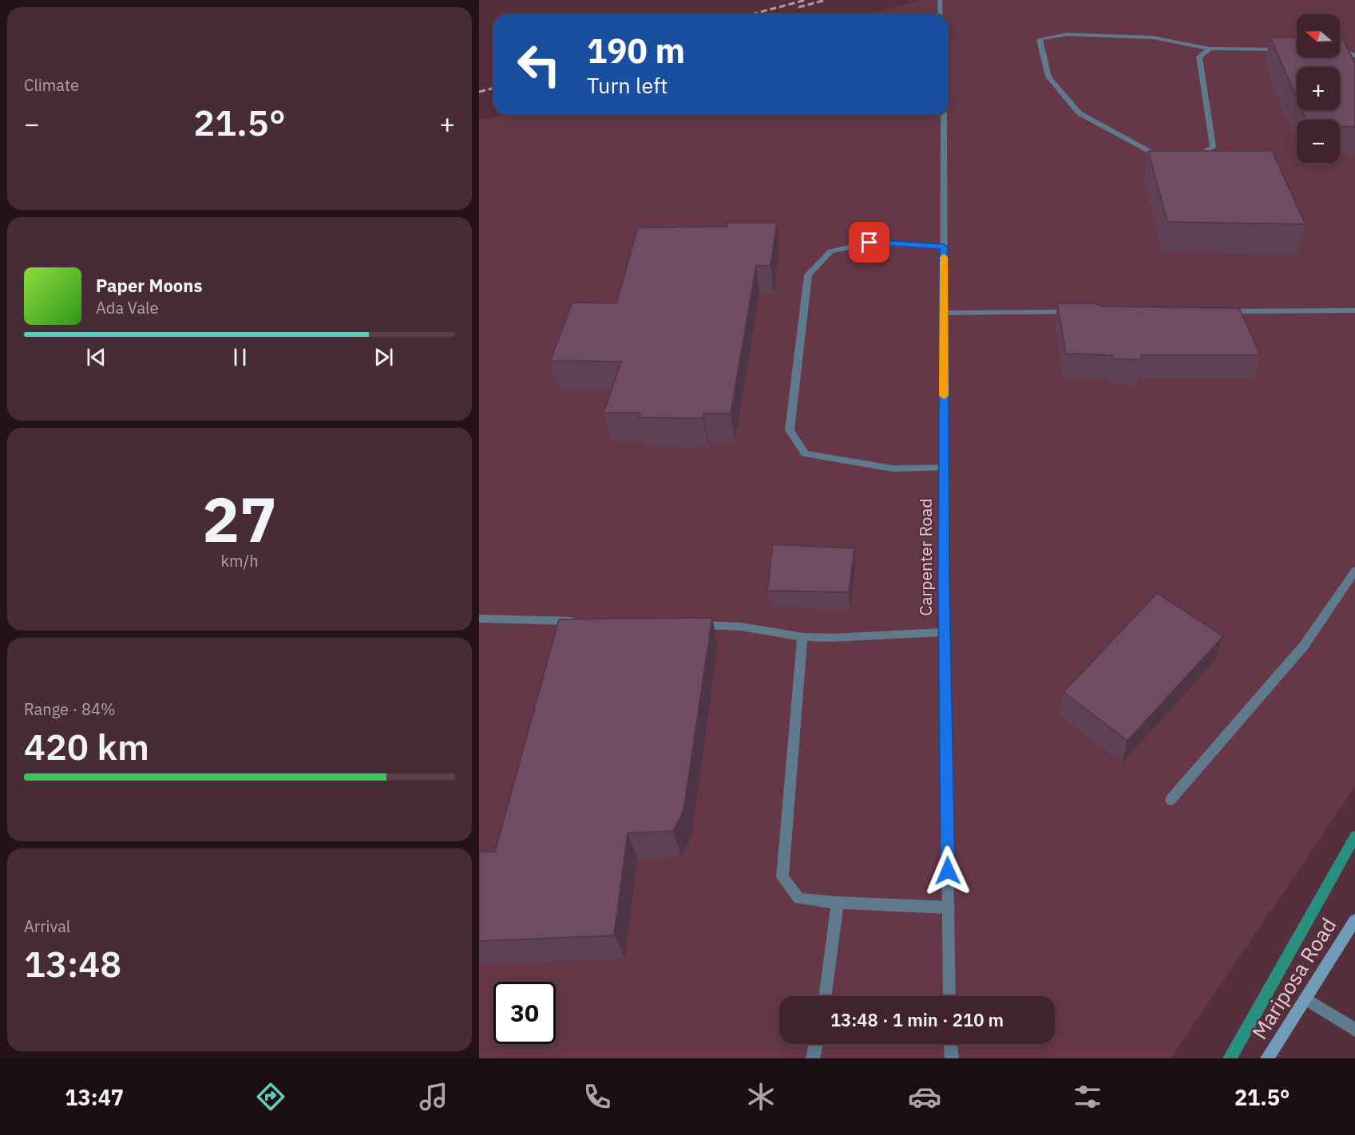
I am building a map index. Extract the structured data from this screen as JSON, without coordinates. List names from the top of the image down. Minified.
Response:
{"streets":{"main road":["Mariposa Road"],"street":["Carpenter Road"]},"north":"left","page":{"tile":["Climate",["27","km/h"],["Range · 84%","420 km"],["Arrival","13:48"]],"map_buttons":["+","−"],"turn":["190 m","Turn left"],"heat":["−","21.5°","+"],"song":["Paper Moons","Ada Vale"],"limit":"30","trip":"13:48 · 1 min · 210 m","tabs":["13:47","21.5°"]}}
